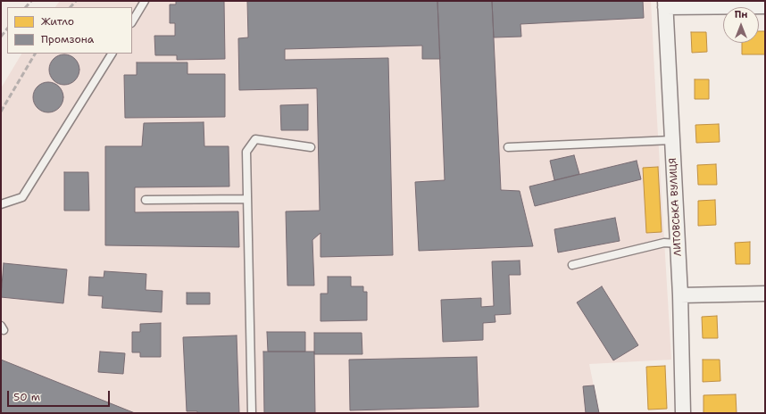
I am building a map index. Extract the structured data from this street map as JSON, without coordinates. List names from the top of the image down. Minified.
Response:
{"streets":{"street":["ЛИТОВСЬКА ВУЛИЦЯ"]},"legend":["Житло","Промзона"],"scale_bar":"50 m","north":"top"}
